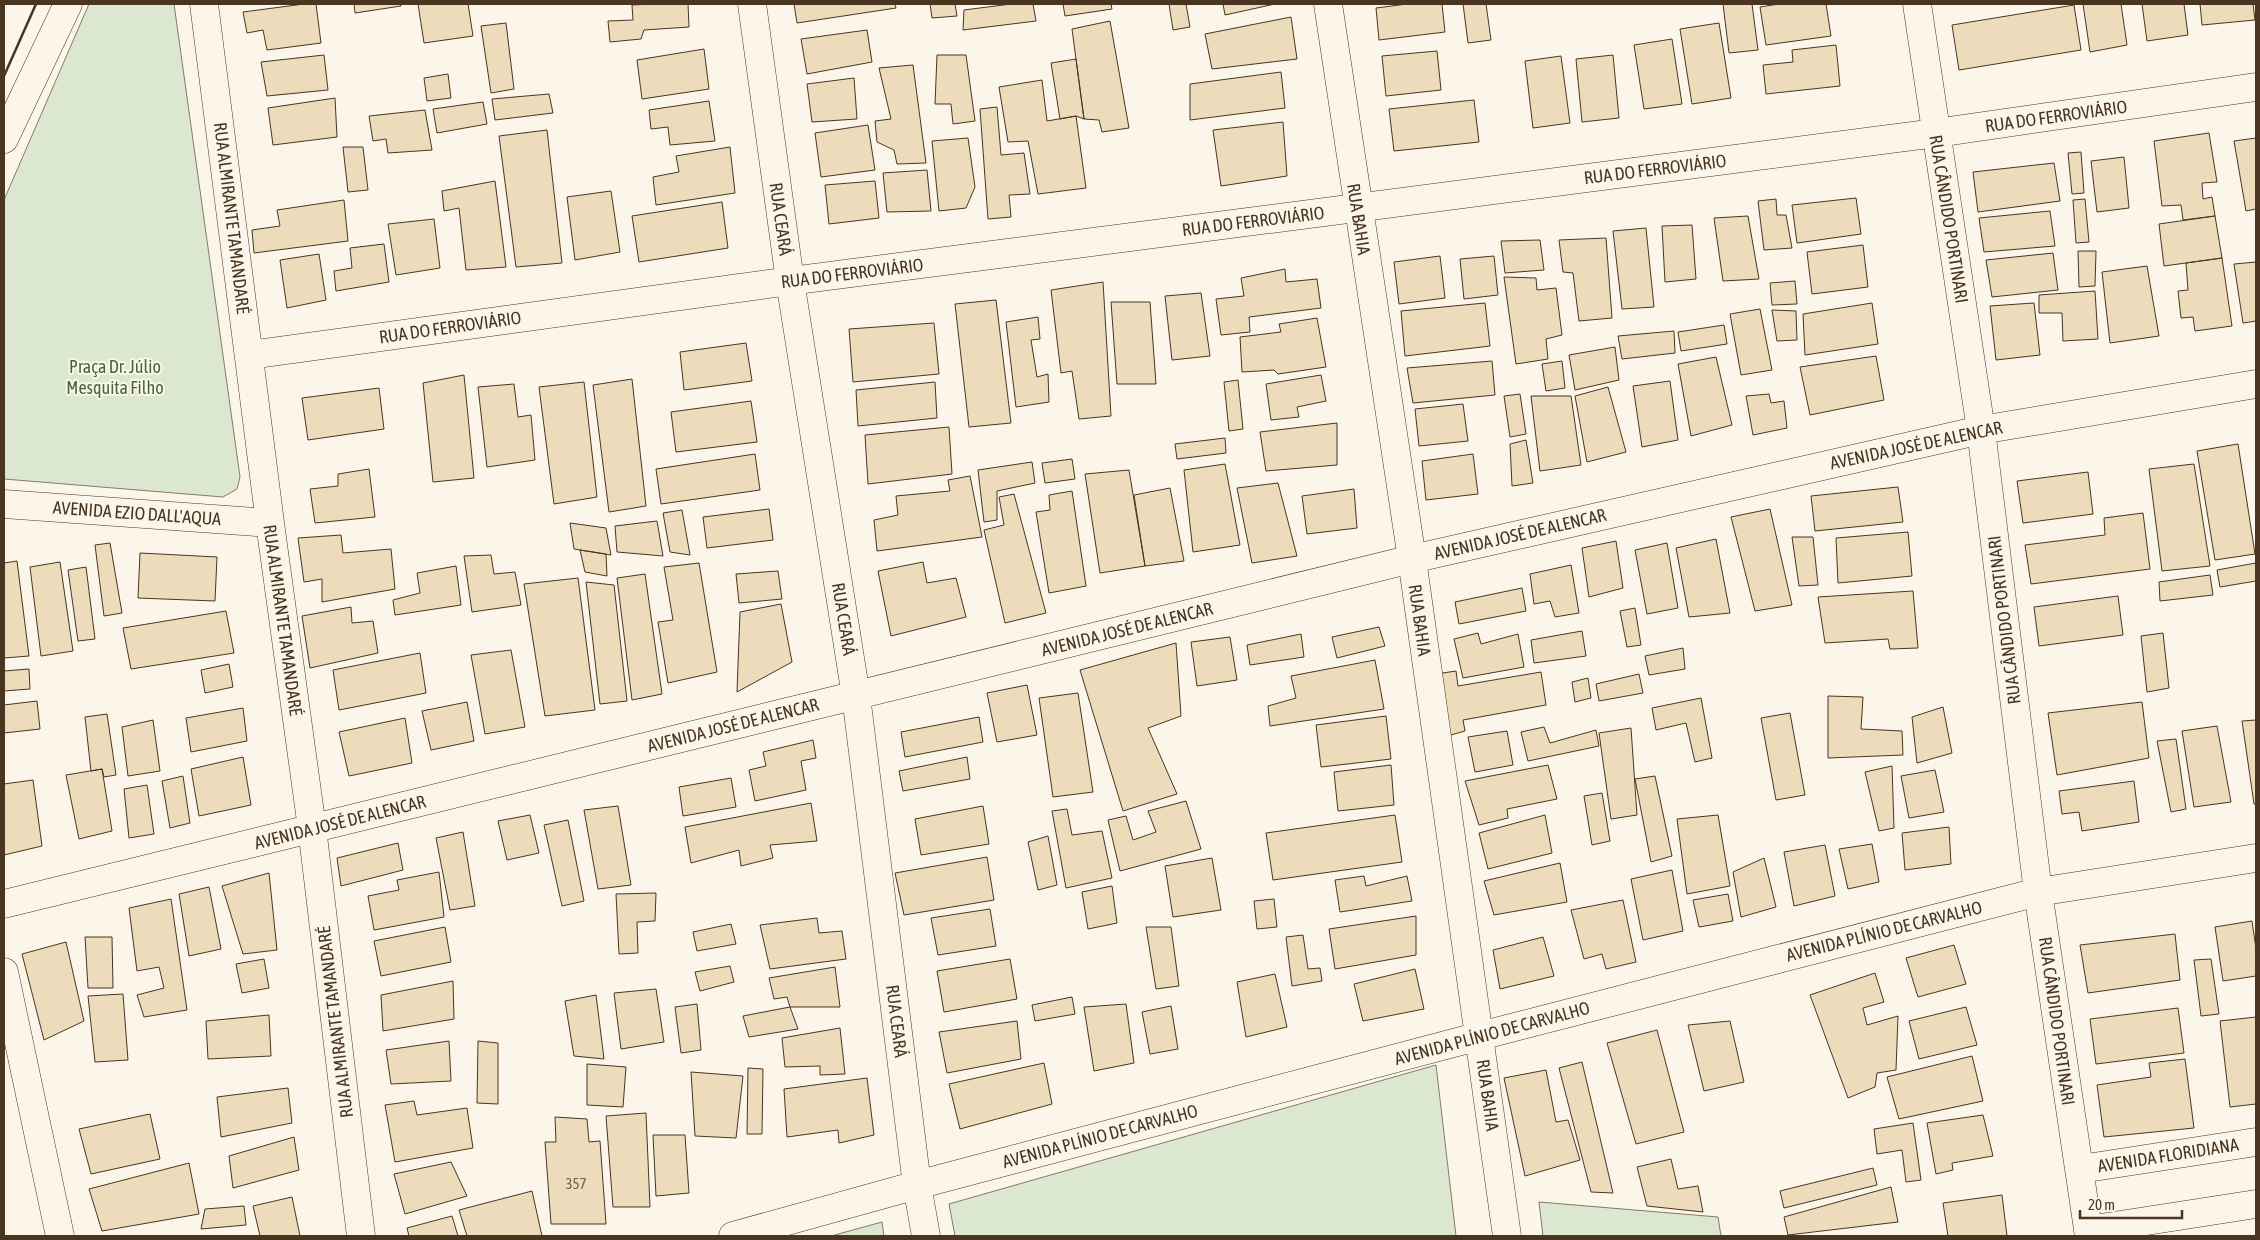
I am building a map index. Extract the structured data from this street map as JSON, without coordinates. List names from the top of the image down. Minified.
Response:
{"streets":{"street":["RUA DO FERROVIÁRIO","RUA ALMIRANTE TAMANDARÉ","RUA CEARÁ","RUA BAHIA","RUA CÂNDIDO PORTINARI","AVENIDA JOSÉ DE ALENCAR","AVENIDA EZIO DALL'AQUA","AVENIDA PLÍNIO DE CARVALHO","AVENIDA FLORIDIANA"]},"crossings":[["RUA DO FERROVIÁRIO","RUA ALMIRANTE TAMANDARÉ"],["RUA DO FERROVIÁRIO","RUA CEARÁ"],["RUA DO FERROVIÁRIO","RUA BAHIA"],["RUA DO FERROVIÁRIO","RUA CÂNDIDO PORTINARI"],["RUA ALMIRANTE TAMANDARÉ","AVENIDA JOSÉ DE ALENCAR"],["RUA ALMIRANTE TAMANDARÉ","AVENIDA EZIO DALL'AQUA"],["RUA CEARÁ","AVENIDA JOSÉ DE ALENCAR"],["RUA CEARÁ","AVENIDA PLÍNIO DE CARVALHO"],["RUA BAHIA","AVENIDA JOSÉ DE ALENCAR"],["RUA BAHIA","AVENIDA PLÍNIO DE CARVALHO"],["RUA CÂNDIDO PORTINARI","AVENIDA JOSÉ DE ALENCAR"],["RUA CÂNDIDO PORTINARI","AVENIDA PLÍNIO DE CARVALHO"],["RUA CÂNDIDO PORTINARI","AVENIDA FLORIDIANA"]],"parks":["Praça Dr. Júlio Mesquita Filho"],"house_numbers":["357"],"scale_bar":"20 m"}
